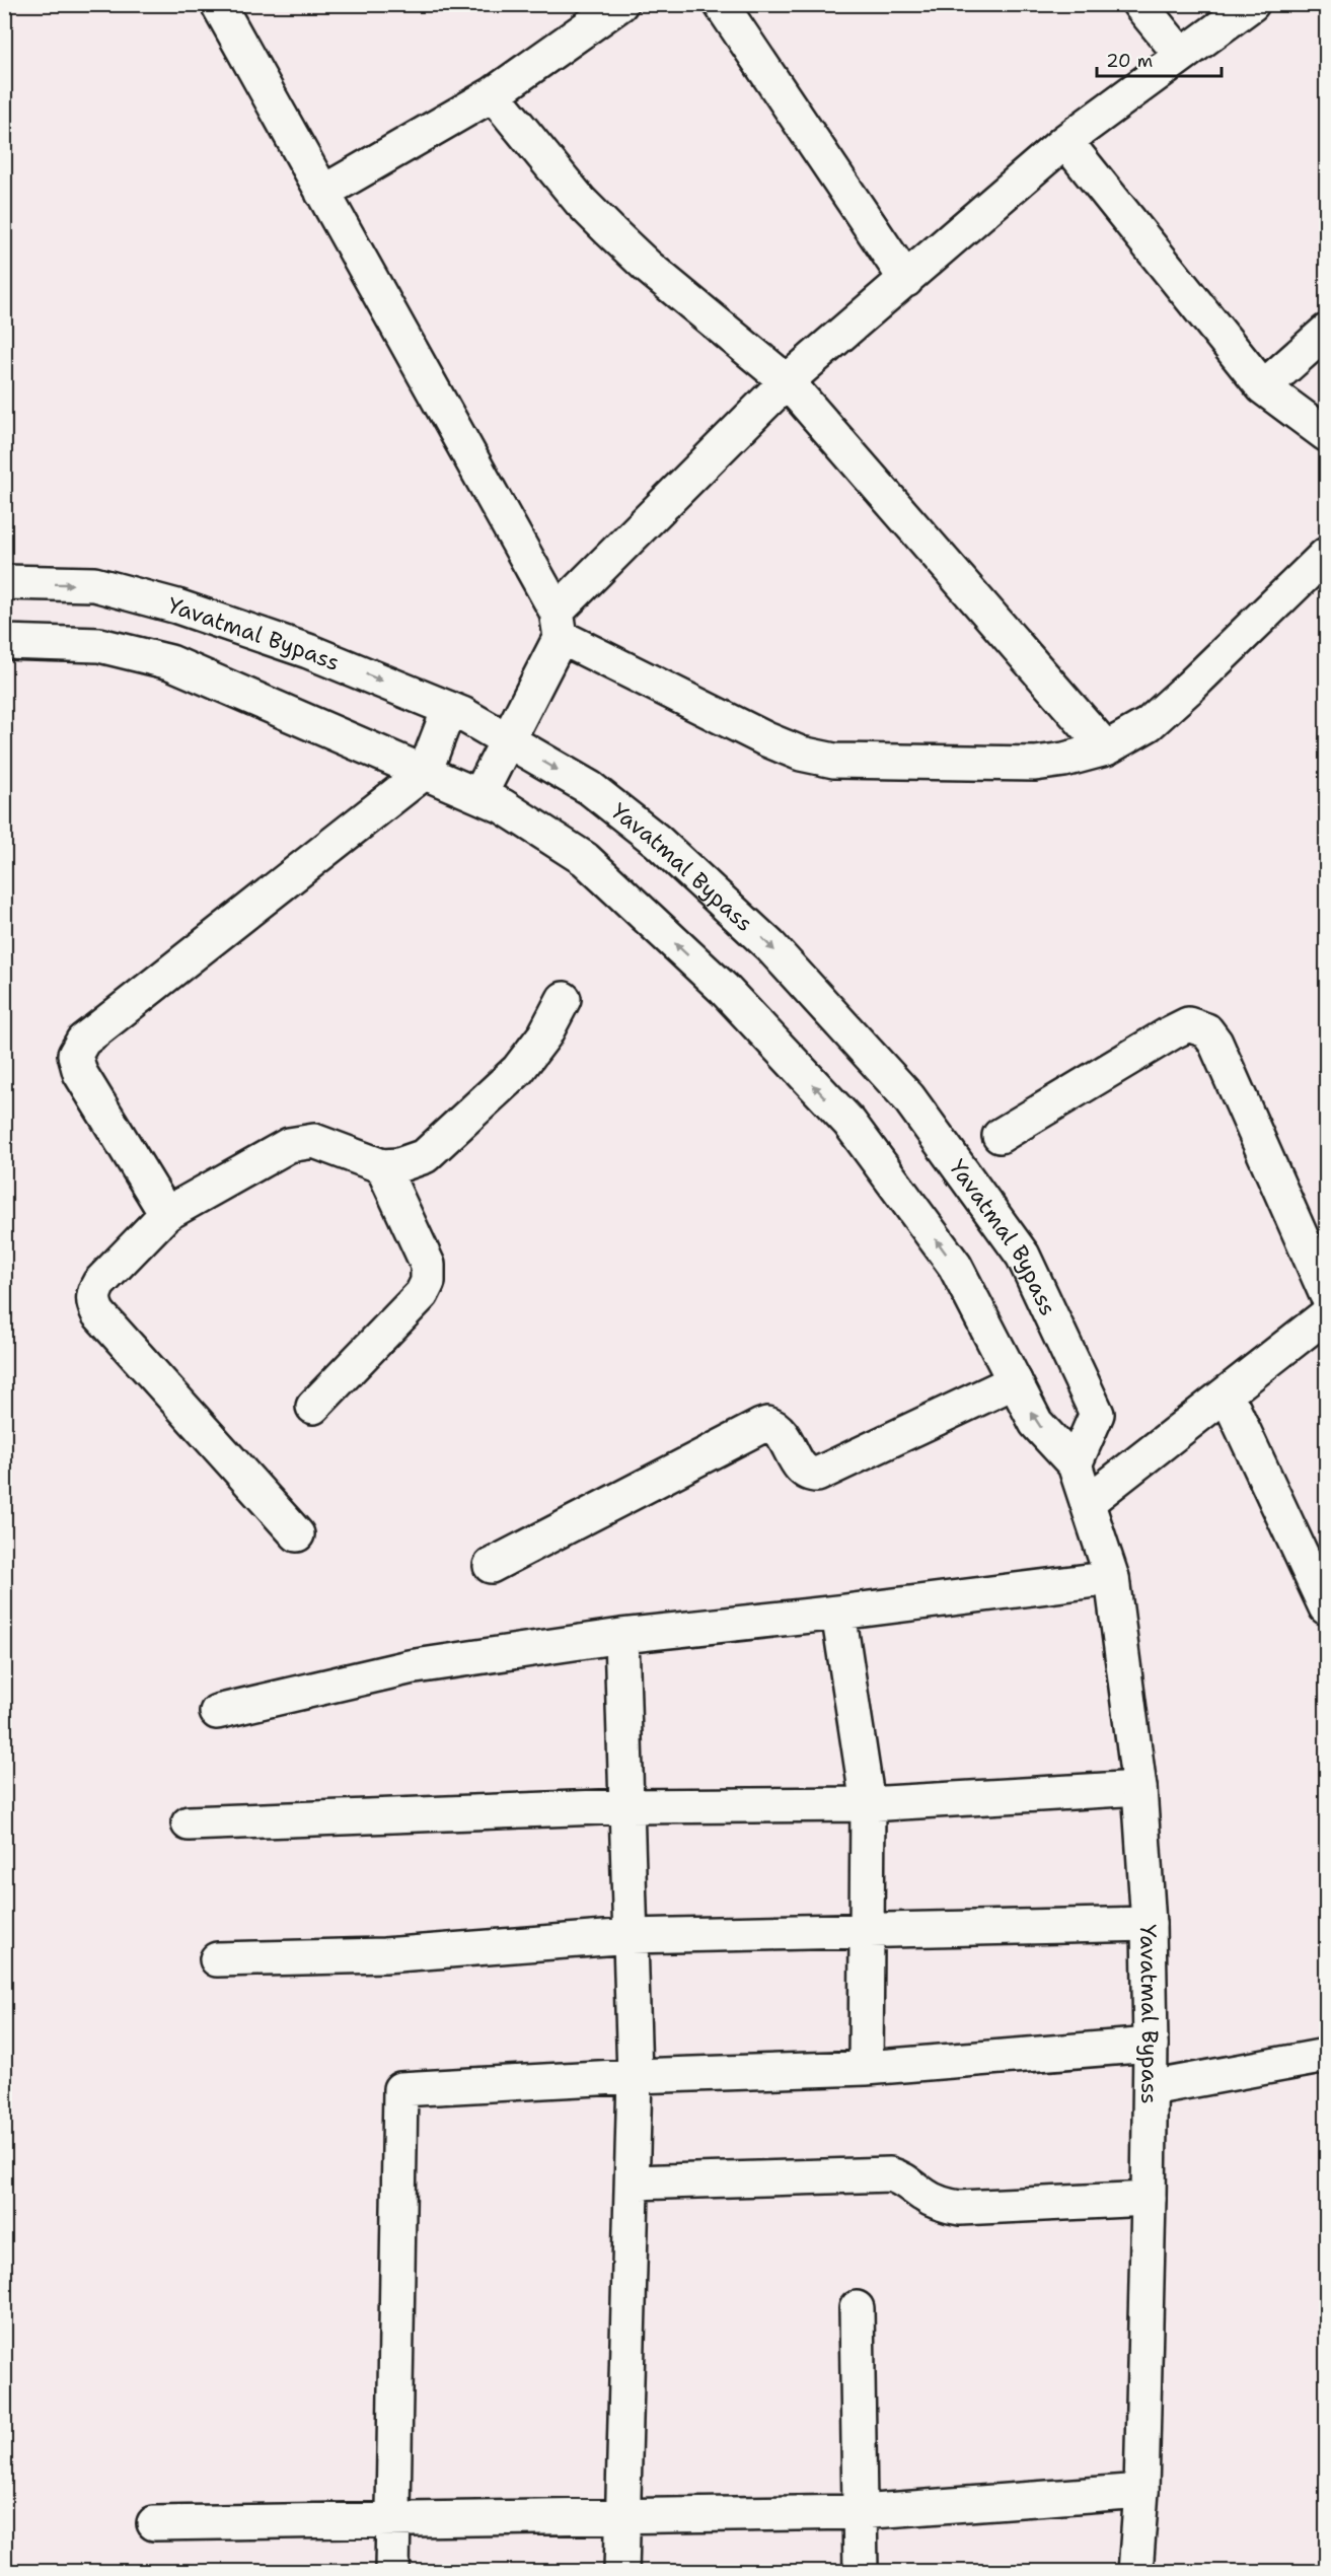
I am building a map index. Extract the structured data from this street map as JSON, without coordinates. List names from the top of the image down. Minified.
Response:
{"streets":{"street":["Yavatmal Bypass"]},"scale_bar":"20 m"}
